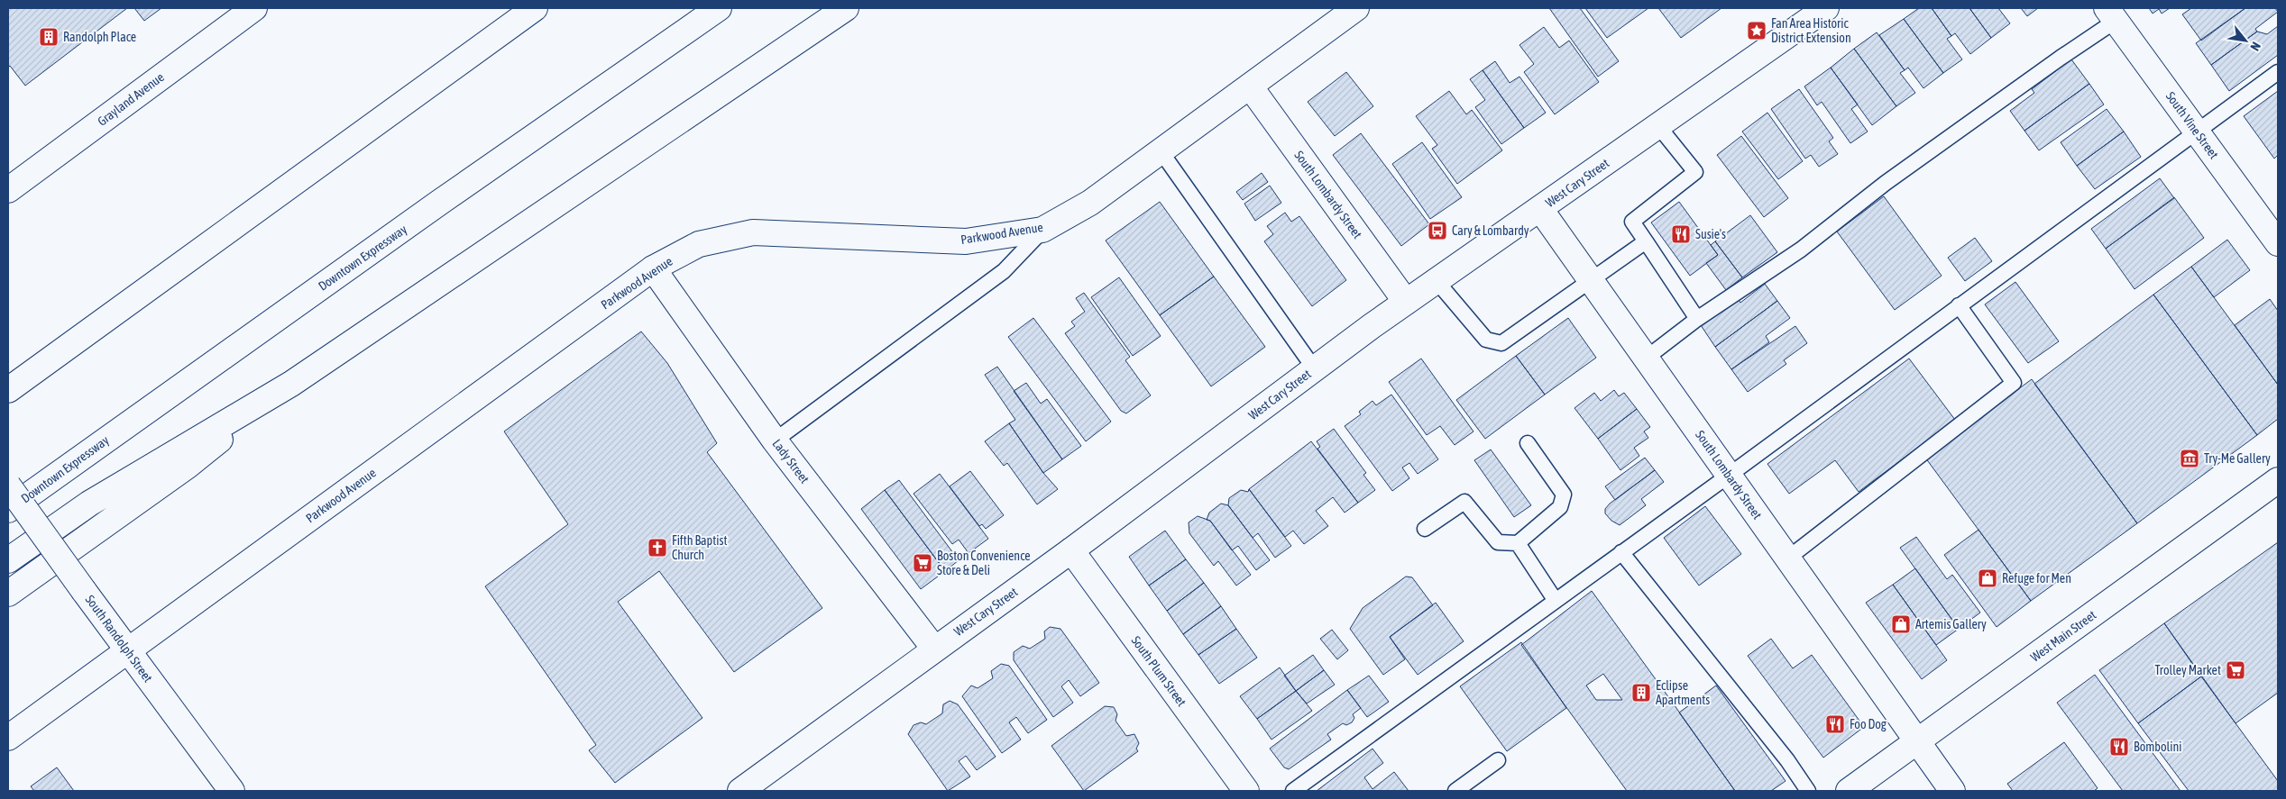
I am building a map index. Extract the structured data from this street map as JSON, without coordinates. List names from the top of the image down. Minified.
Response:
{"streets":{"main road":["Grayland Avenue","South Vine Street","West Cary Street","South Lombardy Street","Parkwood Avenue","Downtown Expressway","Lady Street","West Main Street","South Randolph Street","South Plum Street"]},"crossings":[["West Cary Street","South Lombardy Street"],["West Cary Street","Lady Street"],["West Cary Street","South Plum Street"],["South Lombardy Street","Parkwood Avenue"],["South Lombardy Street","West Main Street"],["Parkwood Avenue","Lady Street"],["Parkwood Avenue","South Randolph Street"]],"places":{"place":["Fan Area Historic District Extension"],"building":["Randolph Place","Eclipse Apartments"],"bus stop":["Cary & Lombardy"],"restaurant":["Susie's","Foo Dog","Bombolini"],"museum":["Try-Me Gallery"],"church":["Fifth Baptist Church"],"supermarket":["Boston Convenience Store & Deli","Trolley Market"],"shop":["Refuge for Men","Artemis Gallery"]},"north":"bottom right"}
